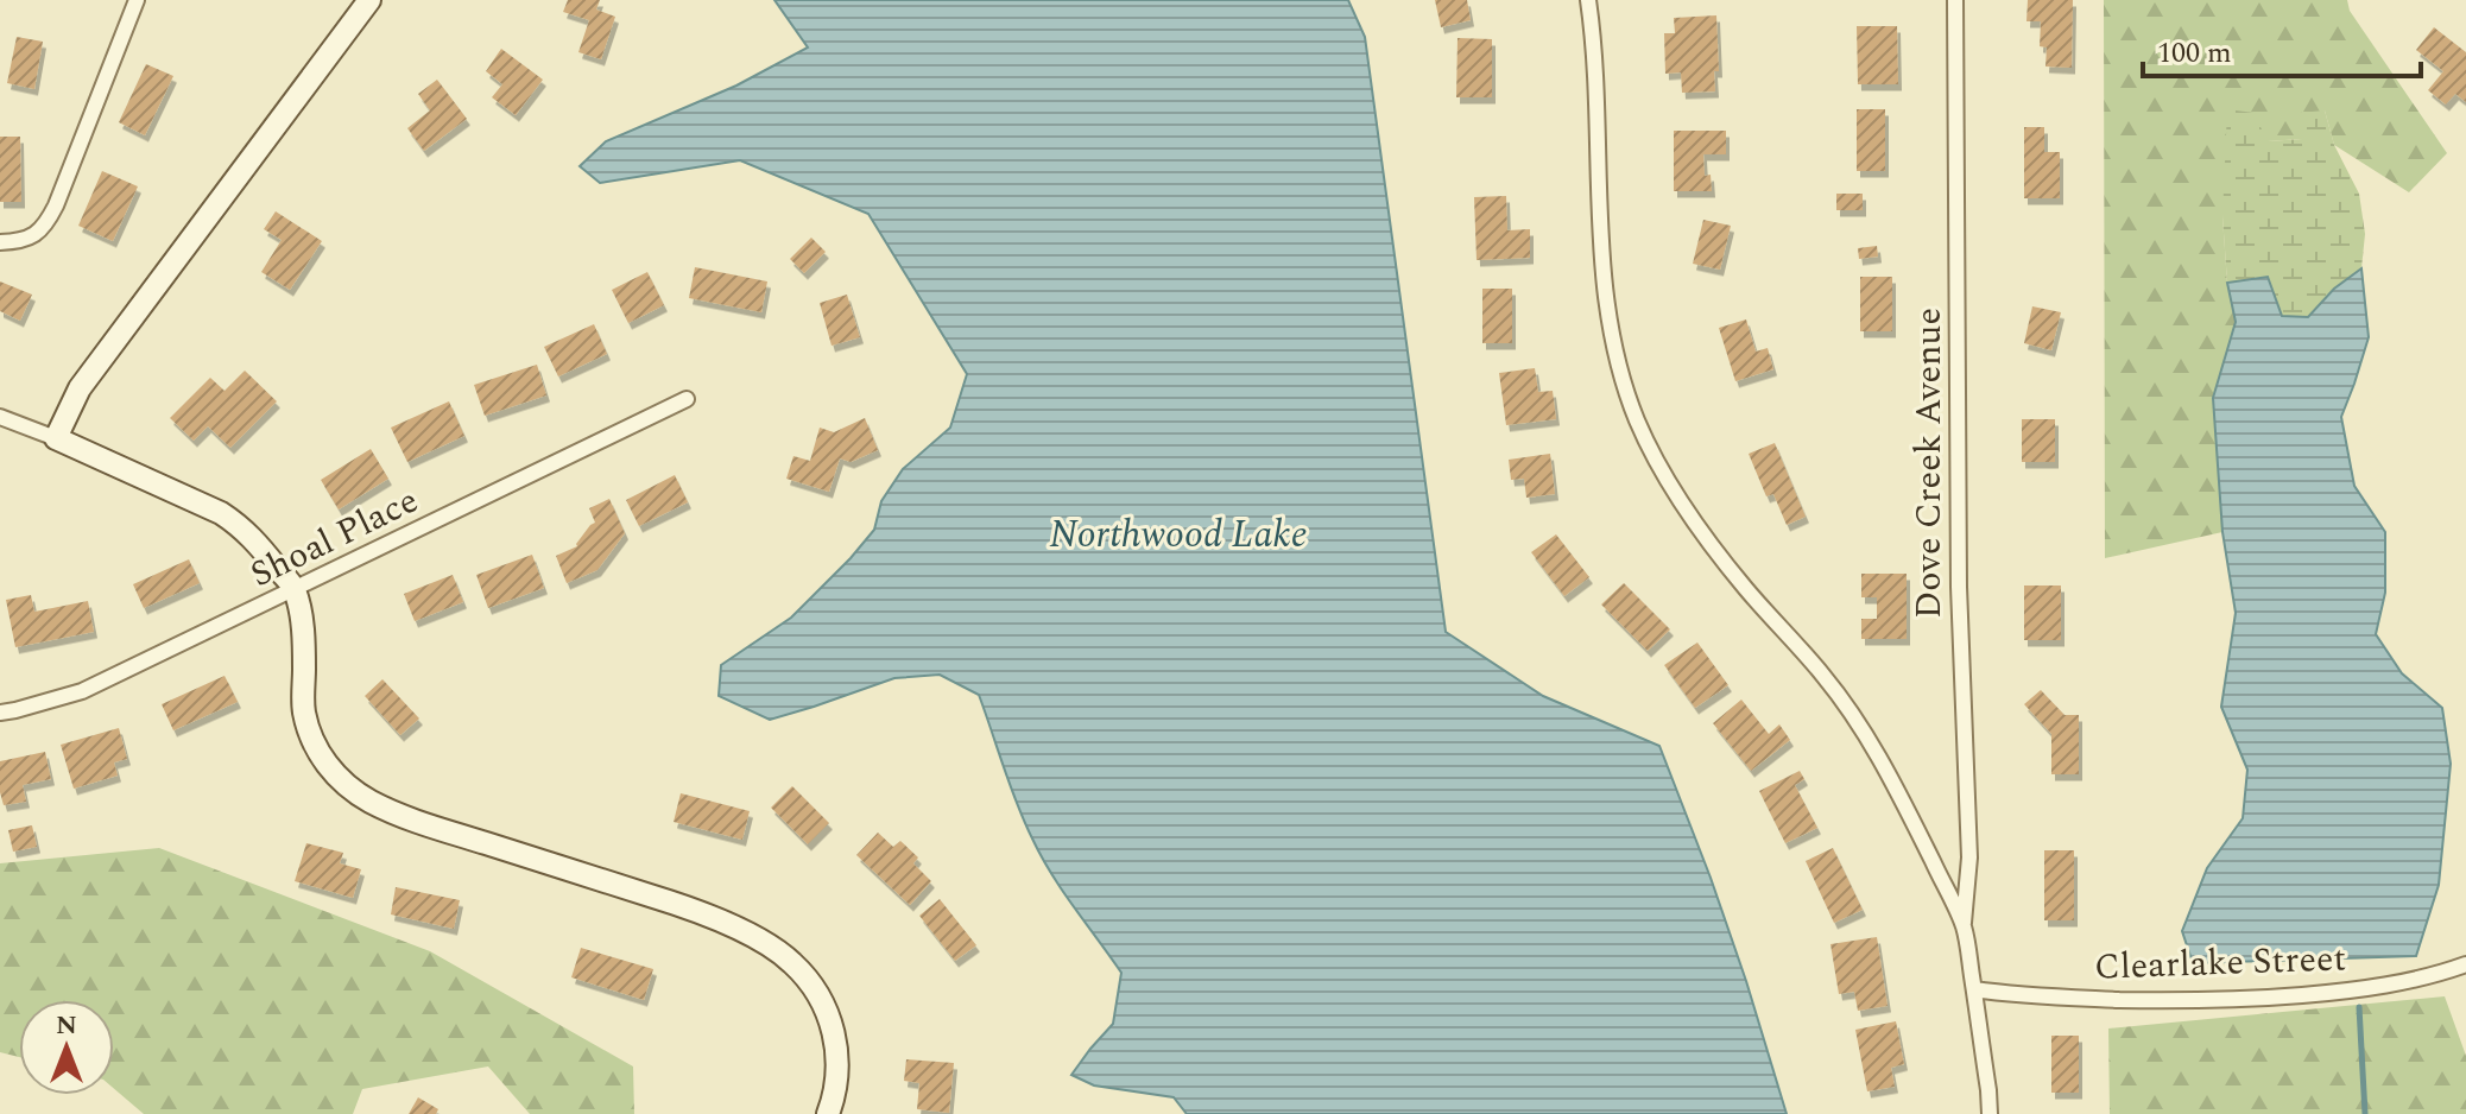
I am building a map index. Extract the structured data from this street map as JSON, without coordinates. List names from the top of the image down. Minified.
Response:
{"streets":{"street":["Dove Creek Avenue","Shoal Place","Clearlake Street"]},"water":["Northwood Lake"],"scale_bar":"100 m","north":"top"}
